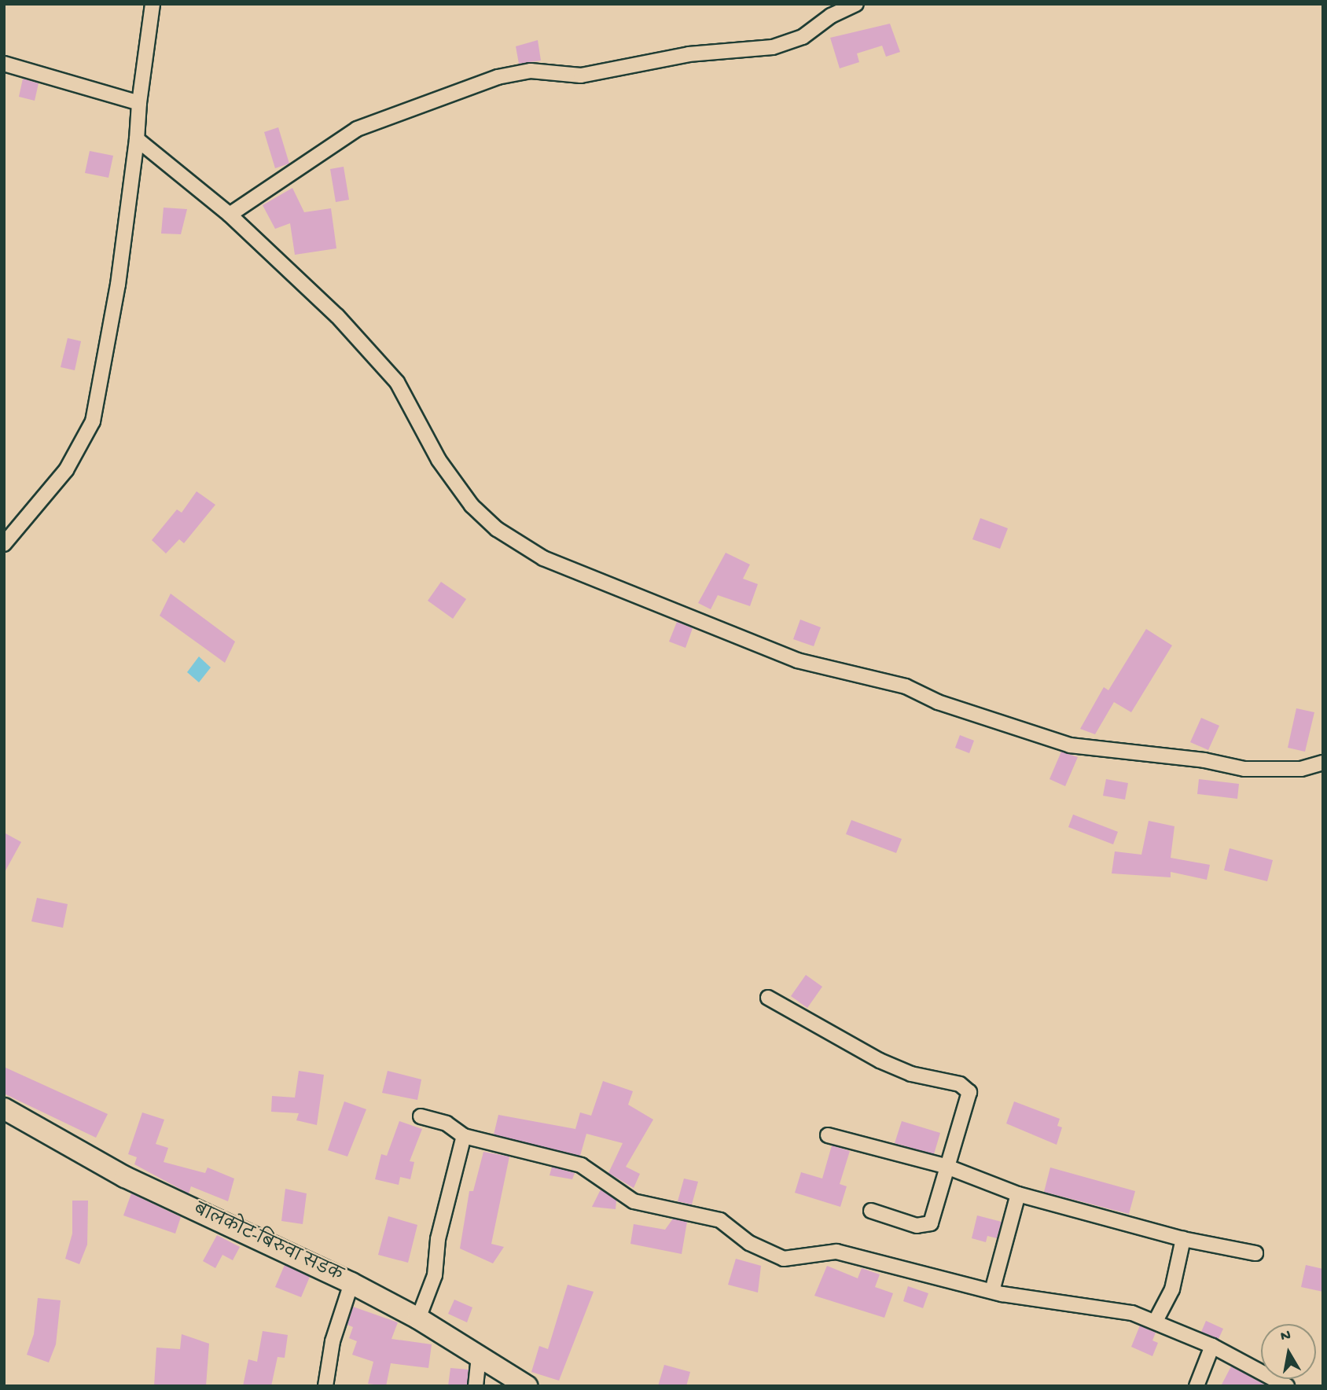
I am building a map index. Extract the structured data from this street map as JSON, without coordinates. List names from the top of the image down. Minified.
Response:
{"streets":{"main road":["बालकोट-बिरुवा सडक"]},"north":"top"}
